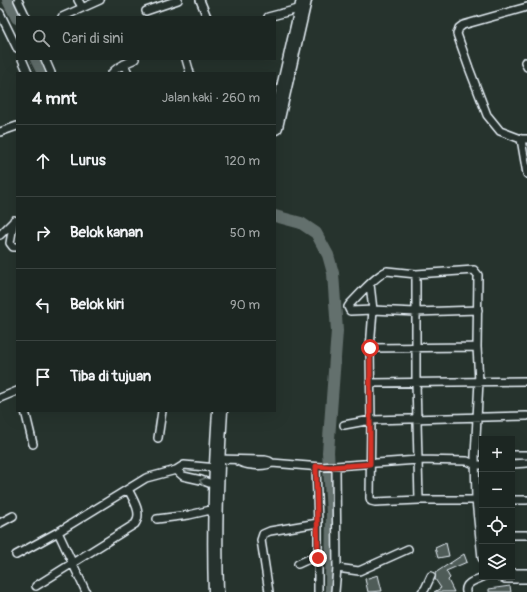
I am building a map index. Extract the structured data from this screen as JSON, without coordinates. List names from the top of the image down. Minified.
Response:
{"page":{"search":"Cari di sini","heading":["4 mnt","Jalan kaki · 260 m"],"list":[["Lurus","120 m"],["Belok kanan","50 m"],["Belok kiri","90 m"],"Tiba di tujuan"],"map_buttons":["+","−"]}}
